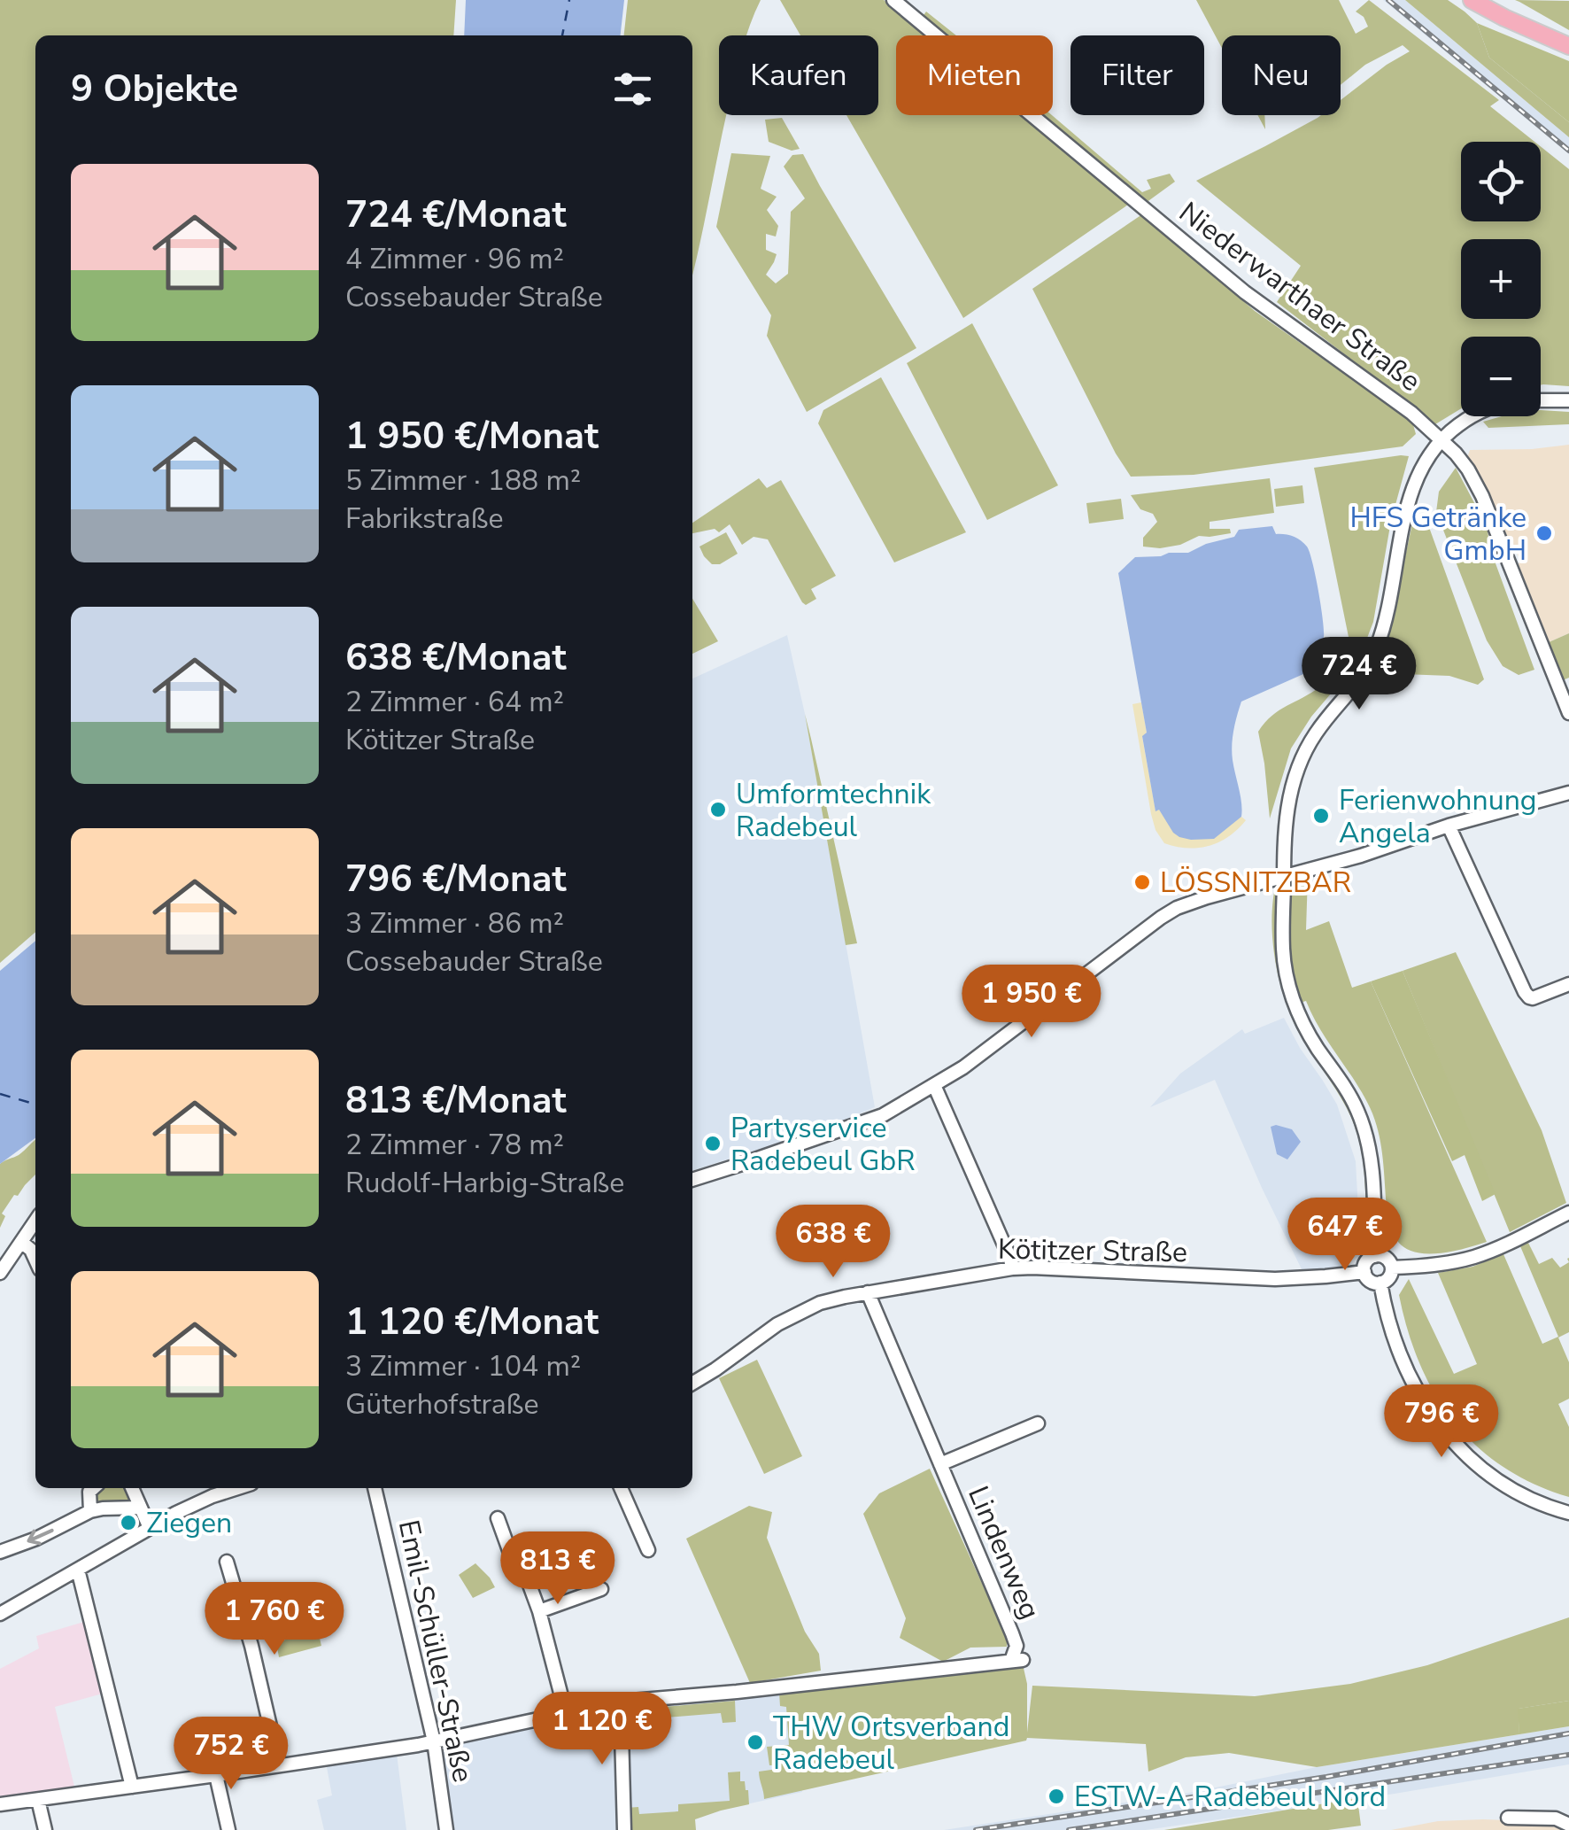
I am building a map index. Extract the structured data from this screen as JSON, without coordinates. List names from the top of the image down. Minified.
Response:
{"streets":{"street":["Niederwarthaer Straße","Kötitzer Straße","Lindenweg","Emil-Schüller-Straße"]},"crossings":[["Kötitzer Straße","Lindenweg"]],"places":["HFS Getränke GmbH","Umformtechnik Radebeul","Ferienwohnung Angela","LÖSSNITZBAR","Partyservice Radebeul GbR","Ziegen","THW Ortsverband Radebeul","ESTW-A Radebeul Nord"],"page":{"chip":["Kaufen","Mieten","Filter","Neu"],"heading":"9 Objekte","map_buttons":["+","−"],"list":[{"name":"724 €/Monat","note":"4 Zimmer · 96 m² · Cossebauder Straße"},{"name":"1 950 €/Monat","note":"5 Zimmer · 188 m² · Fabrikstraße"},{"name":"638 €/Monat","note":"2 Zimmer · 64 m² · Kötitzer Straße"},{"name":"796 €/Monat","note":"3 Zimmer · 86 m² · Cossebauder Straße"},{"name":"813 €/Monat","note":"2 Zimmer · 78 m² · Rudolf-Harbig-Straße"},{"name":"1 120 €/Monat","note":"3 Zimmer · 104 m² · Güterhofstraße"}],"price":["724 €","1 950 €","647 €","638 €","796 €","813 €","1 760 €","1 120 €","752 €"]}}
